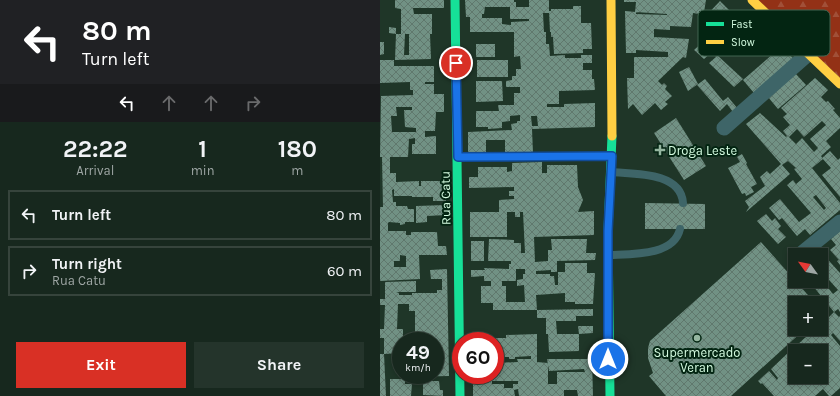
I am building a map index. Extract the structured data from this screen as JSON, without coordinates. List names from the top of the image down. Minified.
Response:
{"streets":{"street":["Rua Catu"]},"places":{"health":["Droga Leste"],"other":["Supermercado Veran"]},"legend":["Fast","Slow"],"north":"top left","page":{"turn":["80 m","Turn left"],"eta":["22:22","Arrival","1","min","180","m"],"list":[{"name":"Turn left","value":"80 m"},{"name":"Turn right","note":"Rua Catu","value":"60 m"}],"map_buttons":["+","−"],"speed":"49 km/h","limit":"60","buttons":["Exit","Share"]}}
